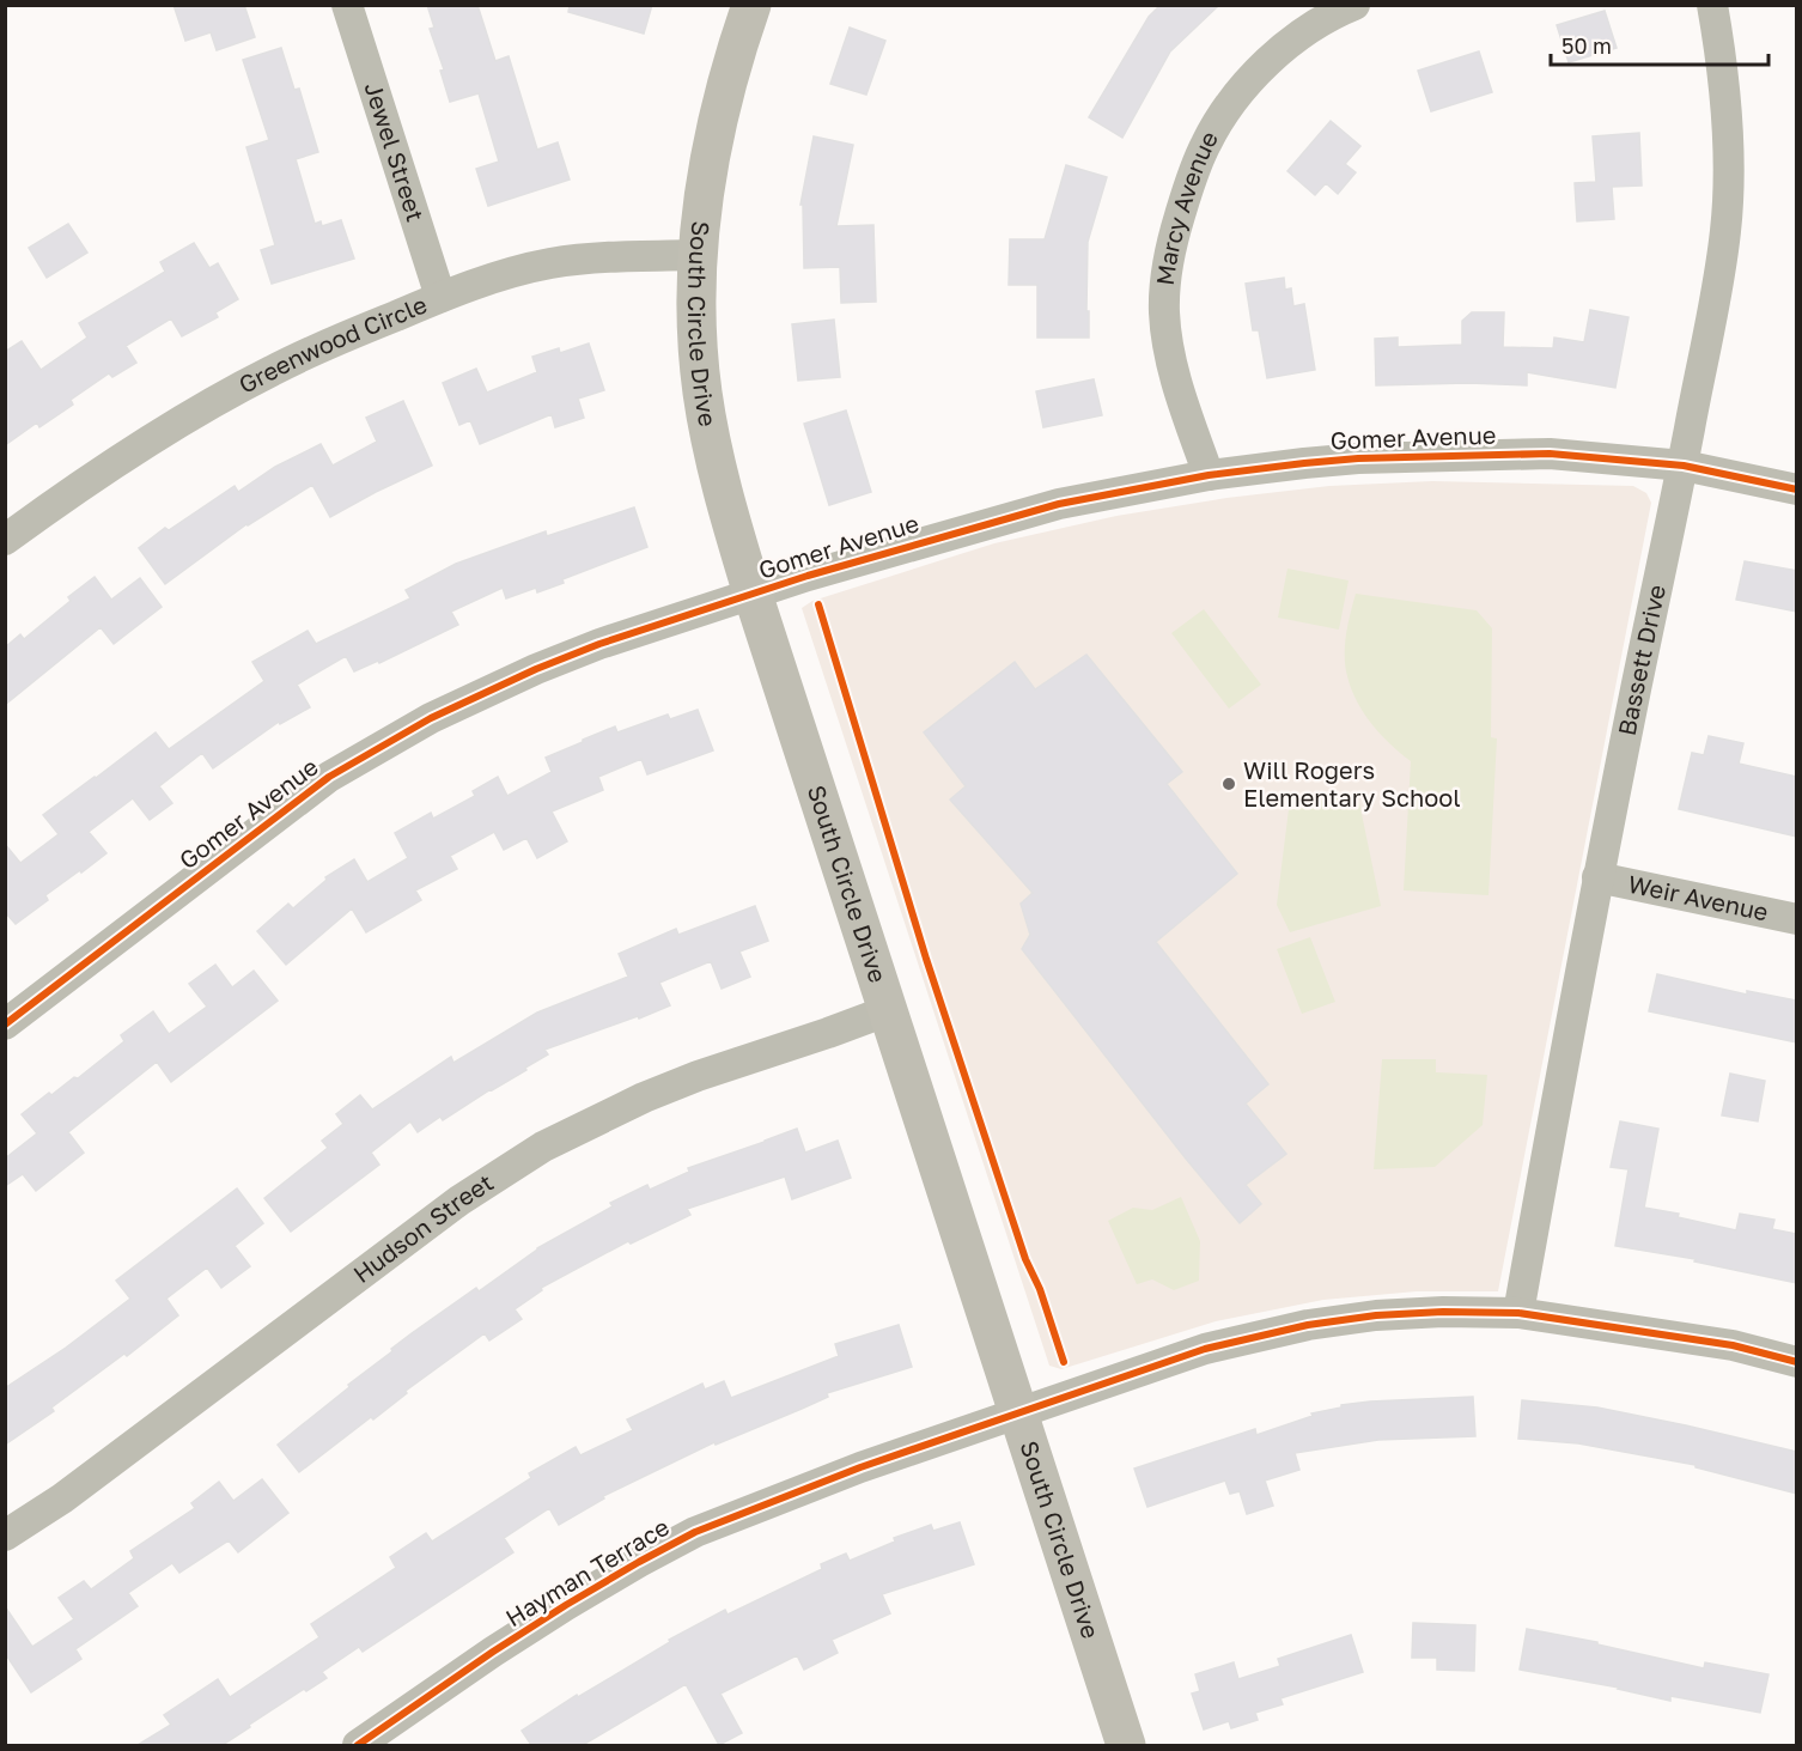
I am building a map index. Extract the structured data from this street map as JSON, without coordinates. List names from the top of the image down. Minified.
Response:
{"streets":{"main road":["South Circle Drive"],"street":["Jewel Street","Marcy Avenue","Greenwood Circle","Gomer Avenue","Bassett Drive","Weir Avenue","Hudson Street","Hayman Terrace"]},"crossings":[["Jewel Street","Greenwood Circle"],["Marcy Avenue","Gomer Avenue"],["South Circle Drive","Greenwood Circle"],["South Circle Drive","Gomer Avenue"],["South Circle Drive","Hudson Street"],["South Circle Drive","Hayman Terrace"],["Gomer Avenue","Bassett Drive"],["Bassett Drive","Weir Avenue"],["Bassett Drive","Hayman Terrace"]],"places":["Will Rogers Elementary School"],"scale_bar":"50 m"}
